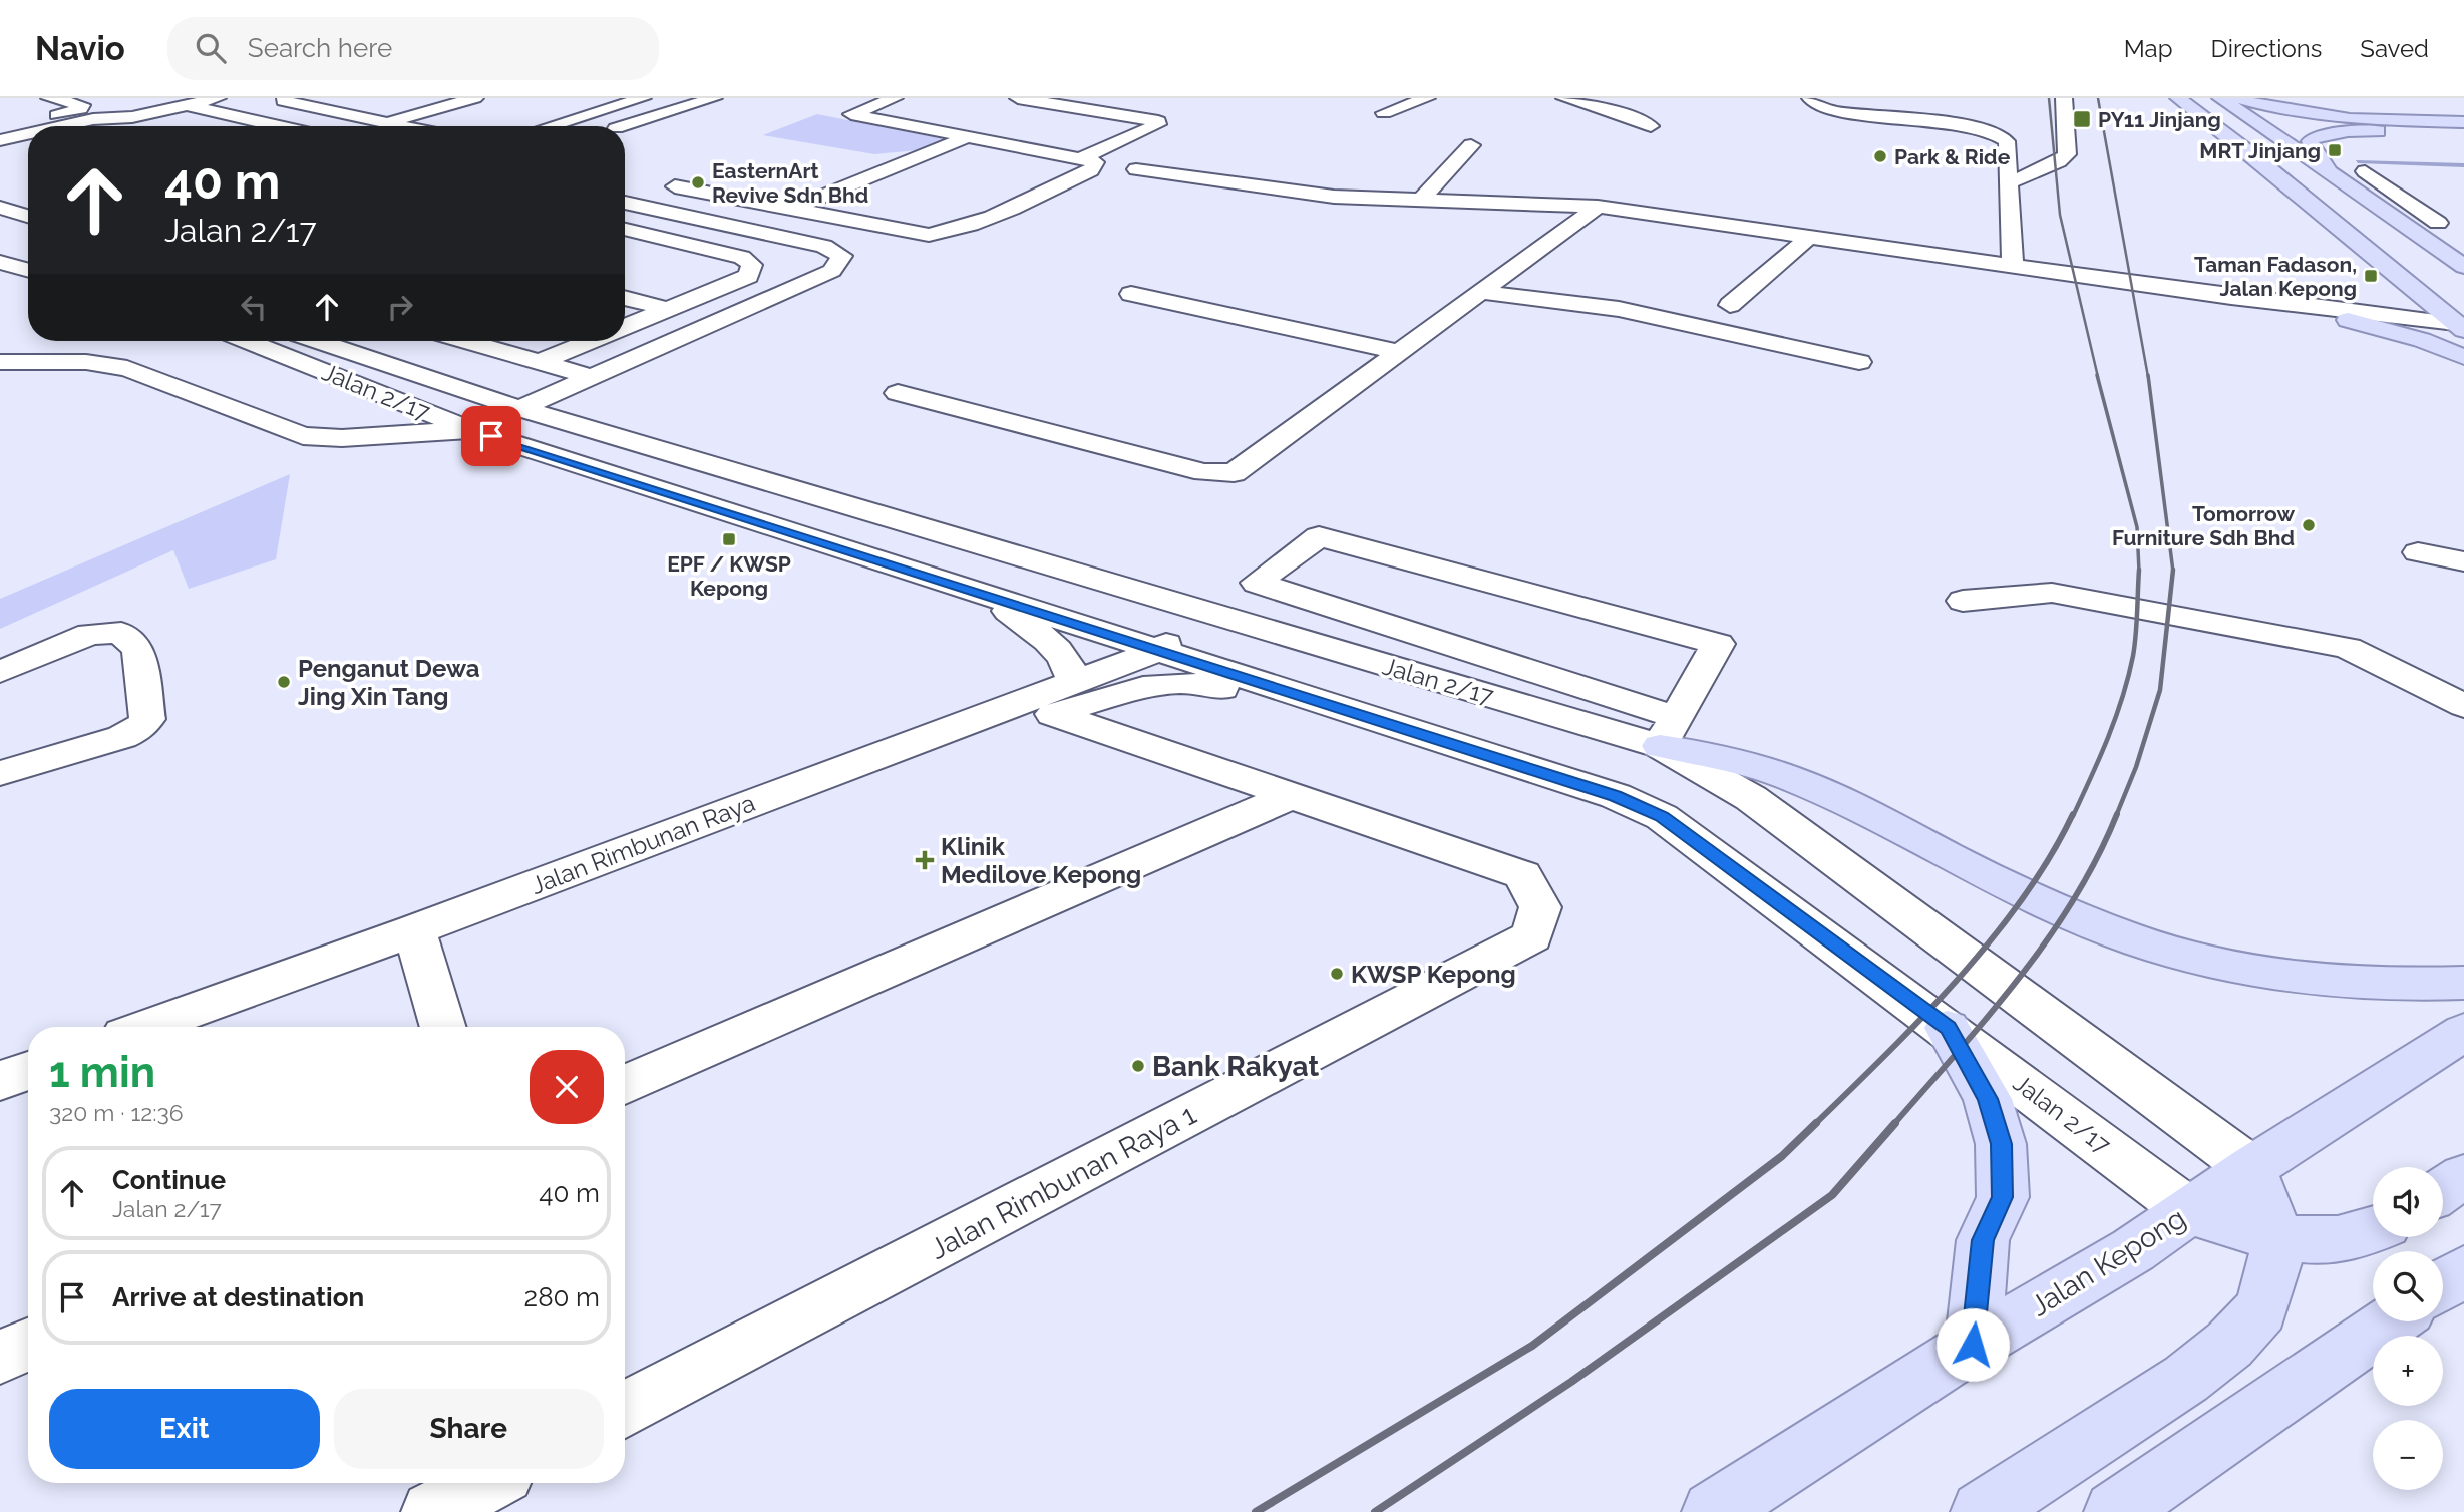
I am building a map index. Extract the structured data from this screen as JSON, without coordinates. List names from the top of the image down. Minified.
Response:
{"streets":{"main road":["Jalan Kepong"],"street":["Jalan 2/17","Jalan Rimbunan Raya","Jalan Rimbunan Raya 1"]},"crossings":[["Jalan 2/17","Jalan Rimbunan Raya"],["Jalan 2/17","Jalan Kepong"]],"places":{"transit":["PY11 Jinjang","MRT Jinjang","Taman Fadason, Jalan Kepong","EPF / KWSP Kepong"],"other":["Park & Ride","EasternArt Revive Sdn Bhd","Tomorrow Furniture Sdh Bhd","Penganut Dewa Jing Xin Tang","KWSP Kepong","Bank Rakyat"],"health":["Klinik Medilove Kepong"]},"page":{"header":"Navio","search":"Search here","nav":["Map","Directions","Saved"],"turn":["40 m","Jalan 2/17"],"heading":["1 min","320 m · 12:36"],"list":[{"name":"Continue","note":"Jalan 2/17","value":"40 m"},{"name":"Arrive at destination","value":"280 m"}],"map_buttons":["+","−"],"buttons":["Exit","Share"]}}
